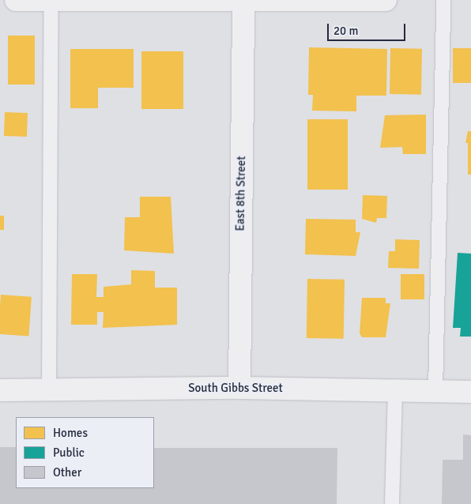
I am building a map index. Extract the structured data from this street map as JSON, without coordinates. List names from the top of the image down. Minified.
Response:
{"streets":{"street":["East 8th Street","South Gibbs Street"]},"crossings":[["East 8th Street","South Gibbs Street"]],"legend":["Homes","Public","Other"],"scale_bar":"20 m"}
